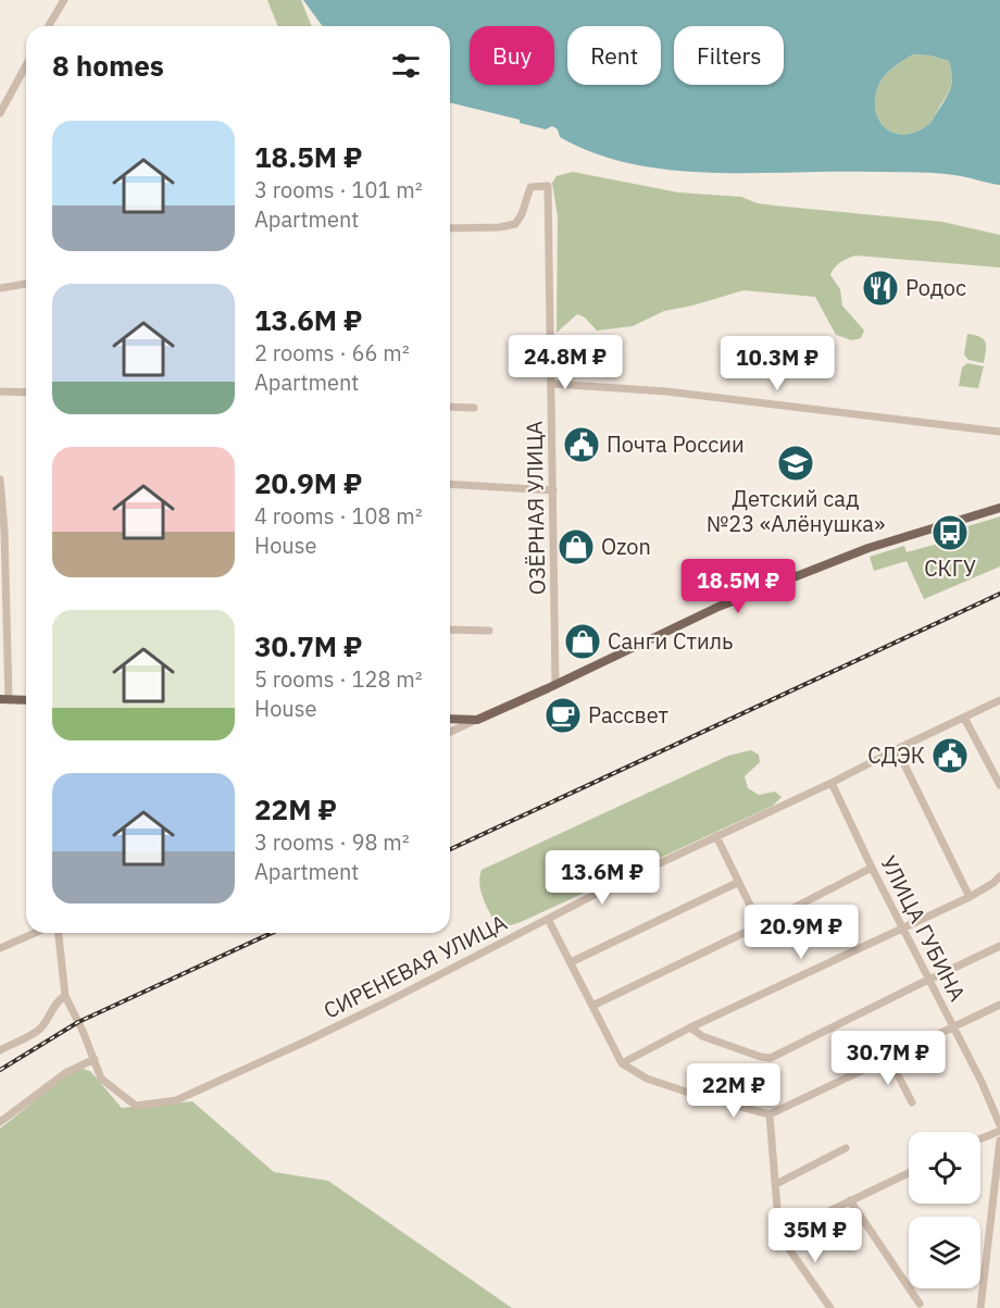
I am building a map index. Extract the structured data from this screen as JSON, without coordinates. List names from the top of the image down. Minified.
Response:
{"streets":{"street":["ОЗЁРНАЯ УЛИЦА","УЛИЦА ГУБИНА","СИРЕНЕВАЯ УЛИЦА"]},"crossings":[["УЛИЦА ГУБИНА","СИРЕНЕВАЯ УЛИЦА"]],"places":{"restaurant":["Родос"],"public building":["Почта России","СДЭК"],"school or university":["Детский сад №23 «Алёнушка»"],"bus stop":["СКГУ"],"shop":["Ozon","Санги Стиль"],"cafe":["Рассвет"]},"page":{"chip":["Buy","Rent","Filters"],"heading":"8 homes","list":[{"name":"18.5M ₽","note":"3 rooms · 101 m² · Apartment"},{"name":"13.6M ₽","note":"2 rooms · 66 m² · Apartment"},{"name":"20.9M ₽","note":"4 rooms · 108 m² · House"},{"name":"30.7M ₽","note":"5 rooms · 128 m² · House"},{"name":"22M ₽","note":"3 rooms · 98 m² · Apartment"}],"price":["24.8M ₽","10.3M ₽","18.5M ₽","13.6M ₽","20.9M ₽","30.7M ₽","22M ₽","35M ₽"]}}
